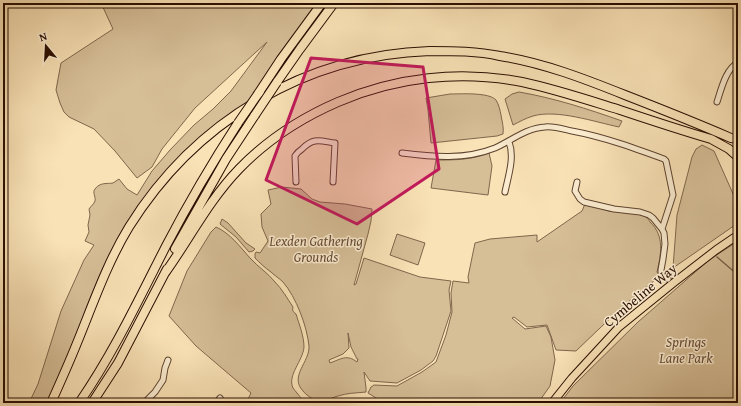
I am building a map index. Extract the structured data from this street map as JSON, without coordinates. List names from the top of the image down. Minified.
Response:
{"streets":{"main road":["Cymbeline Way"]},"parks":["Lexden Gathering Grounds","Springs Lane Park"],"north":"top"}
